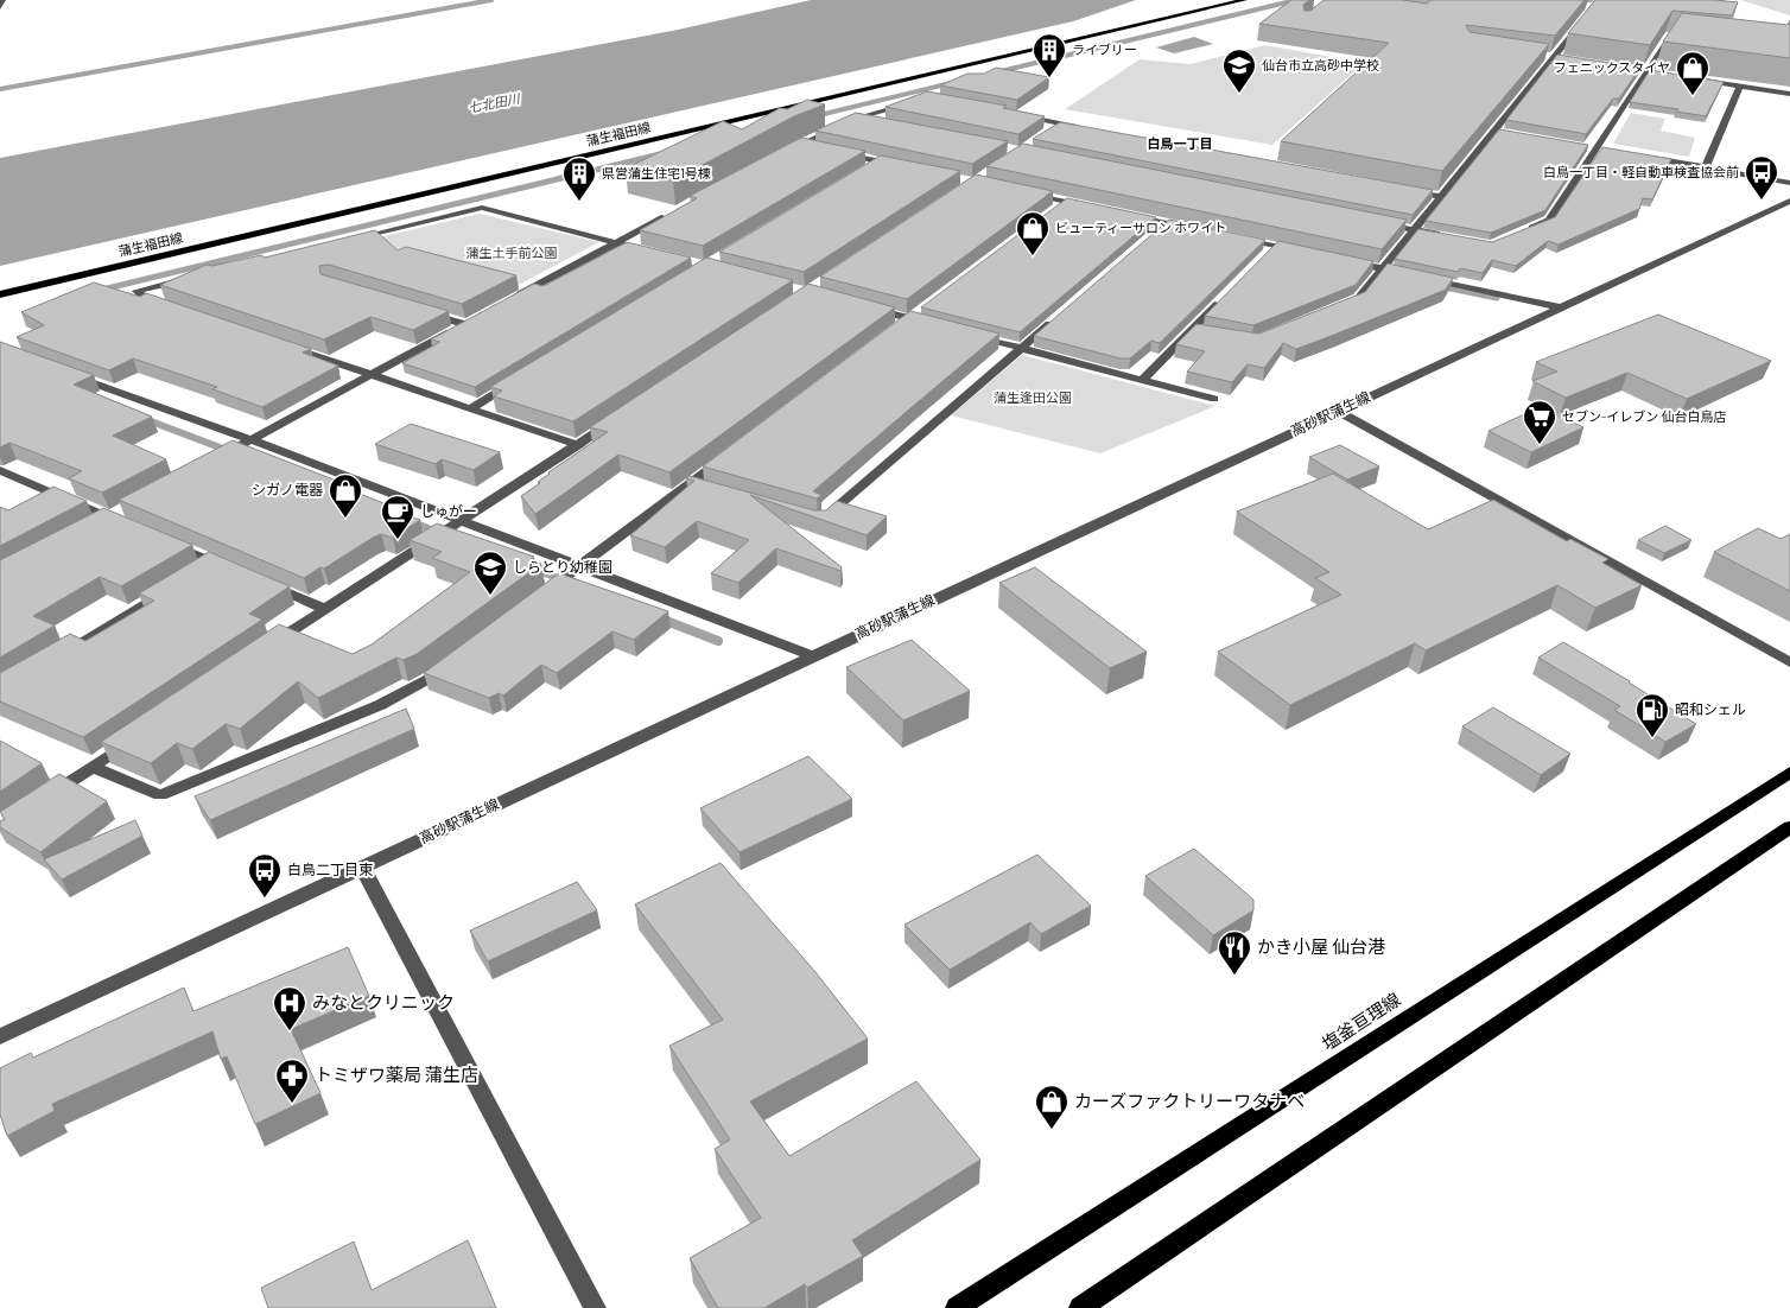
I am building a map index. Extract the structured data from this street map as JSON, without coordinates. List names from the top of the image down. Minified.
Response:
{"streets":{"main road":["蒲生福田線","塩釜亘理線"],"street":["高砂駅蒲生線"]},"districts":["白鳥一丁目"],"water":["七北田川"],"parks":["蒲生土手前公園","蒲生逢田公園"],"places":{"building":["ライブリー","県営蒲生住宅1号棟"],"school or university":["仙台市立高砂中学校","しらとり幼稚園"],"shop":["フェニックスタイヤ","ビューティーサロン ホワイト","シガノ電器","カーズファクトリーワタナベ"],"bus stop":["白鳥一丁目・軽自動車検査協会前","白鳥二丁目東"],"supermarket":["セブン-イレブン 仙台白鳥店"],"cafe":["しゅがー"],"fuel station":["昭和シェル"],"restaurant":["かき小屋 仙台港"],"hospital":["みなとクリニック"],"pharmacy":["トミザワ薬局 蒲生店"]}}
